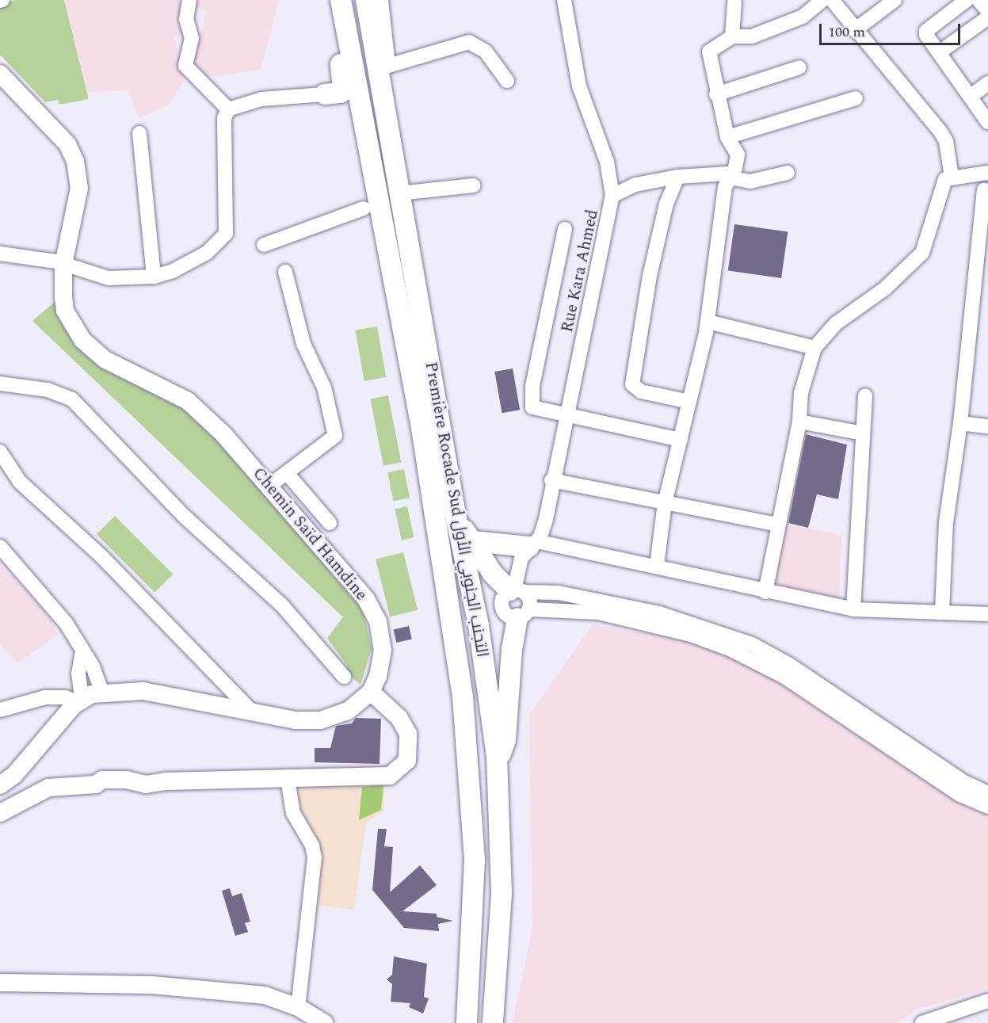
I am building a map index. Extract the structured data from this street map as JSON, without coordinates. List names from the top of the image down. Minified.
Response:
{"streets":{"highway":["Première Rocade Sud التجنب الجنوبي الأول"],"main road":["Chemin Saïd Hamdine"],"street":["Rue Kara Ahmed"]},"scale_bar":"100 m"}
